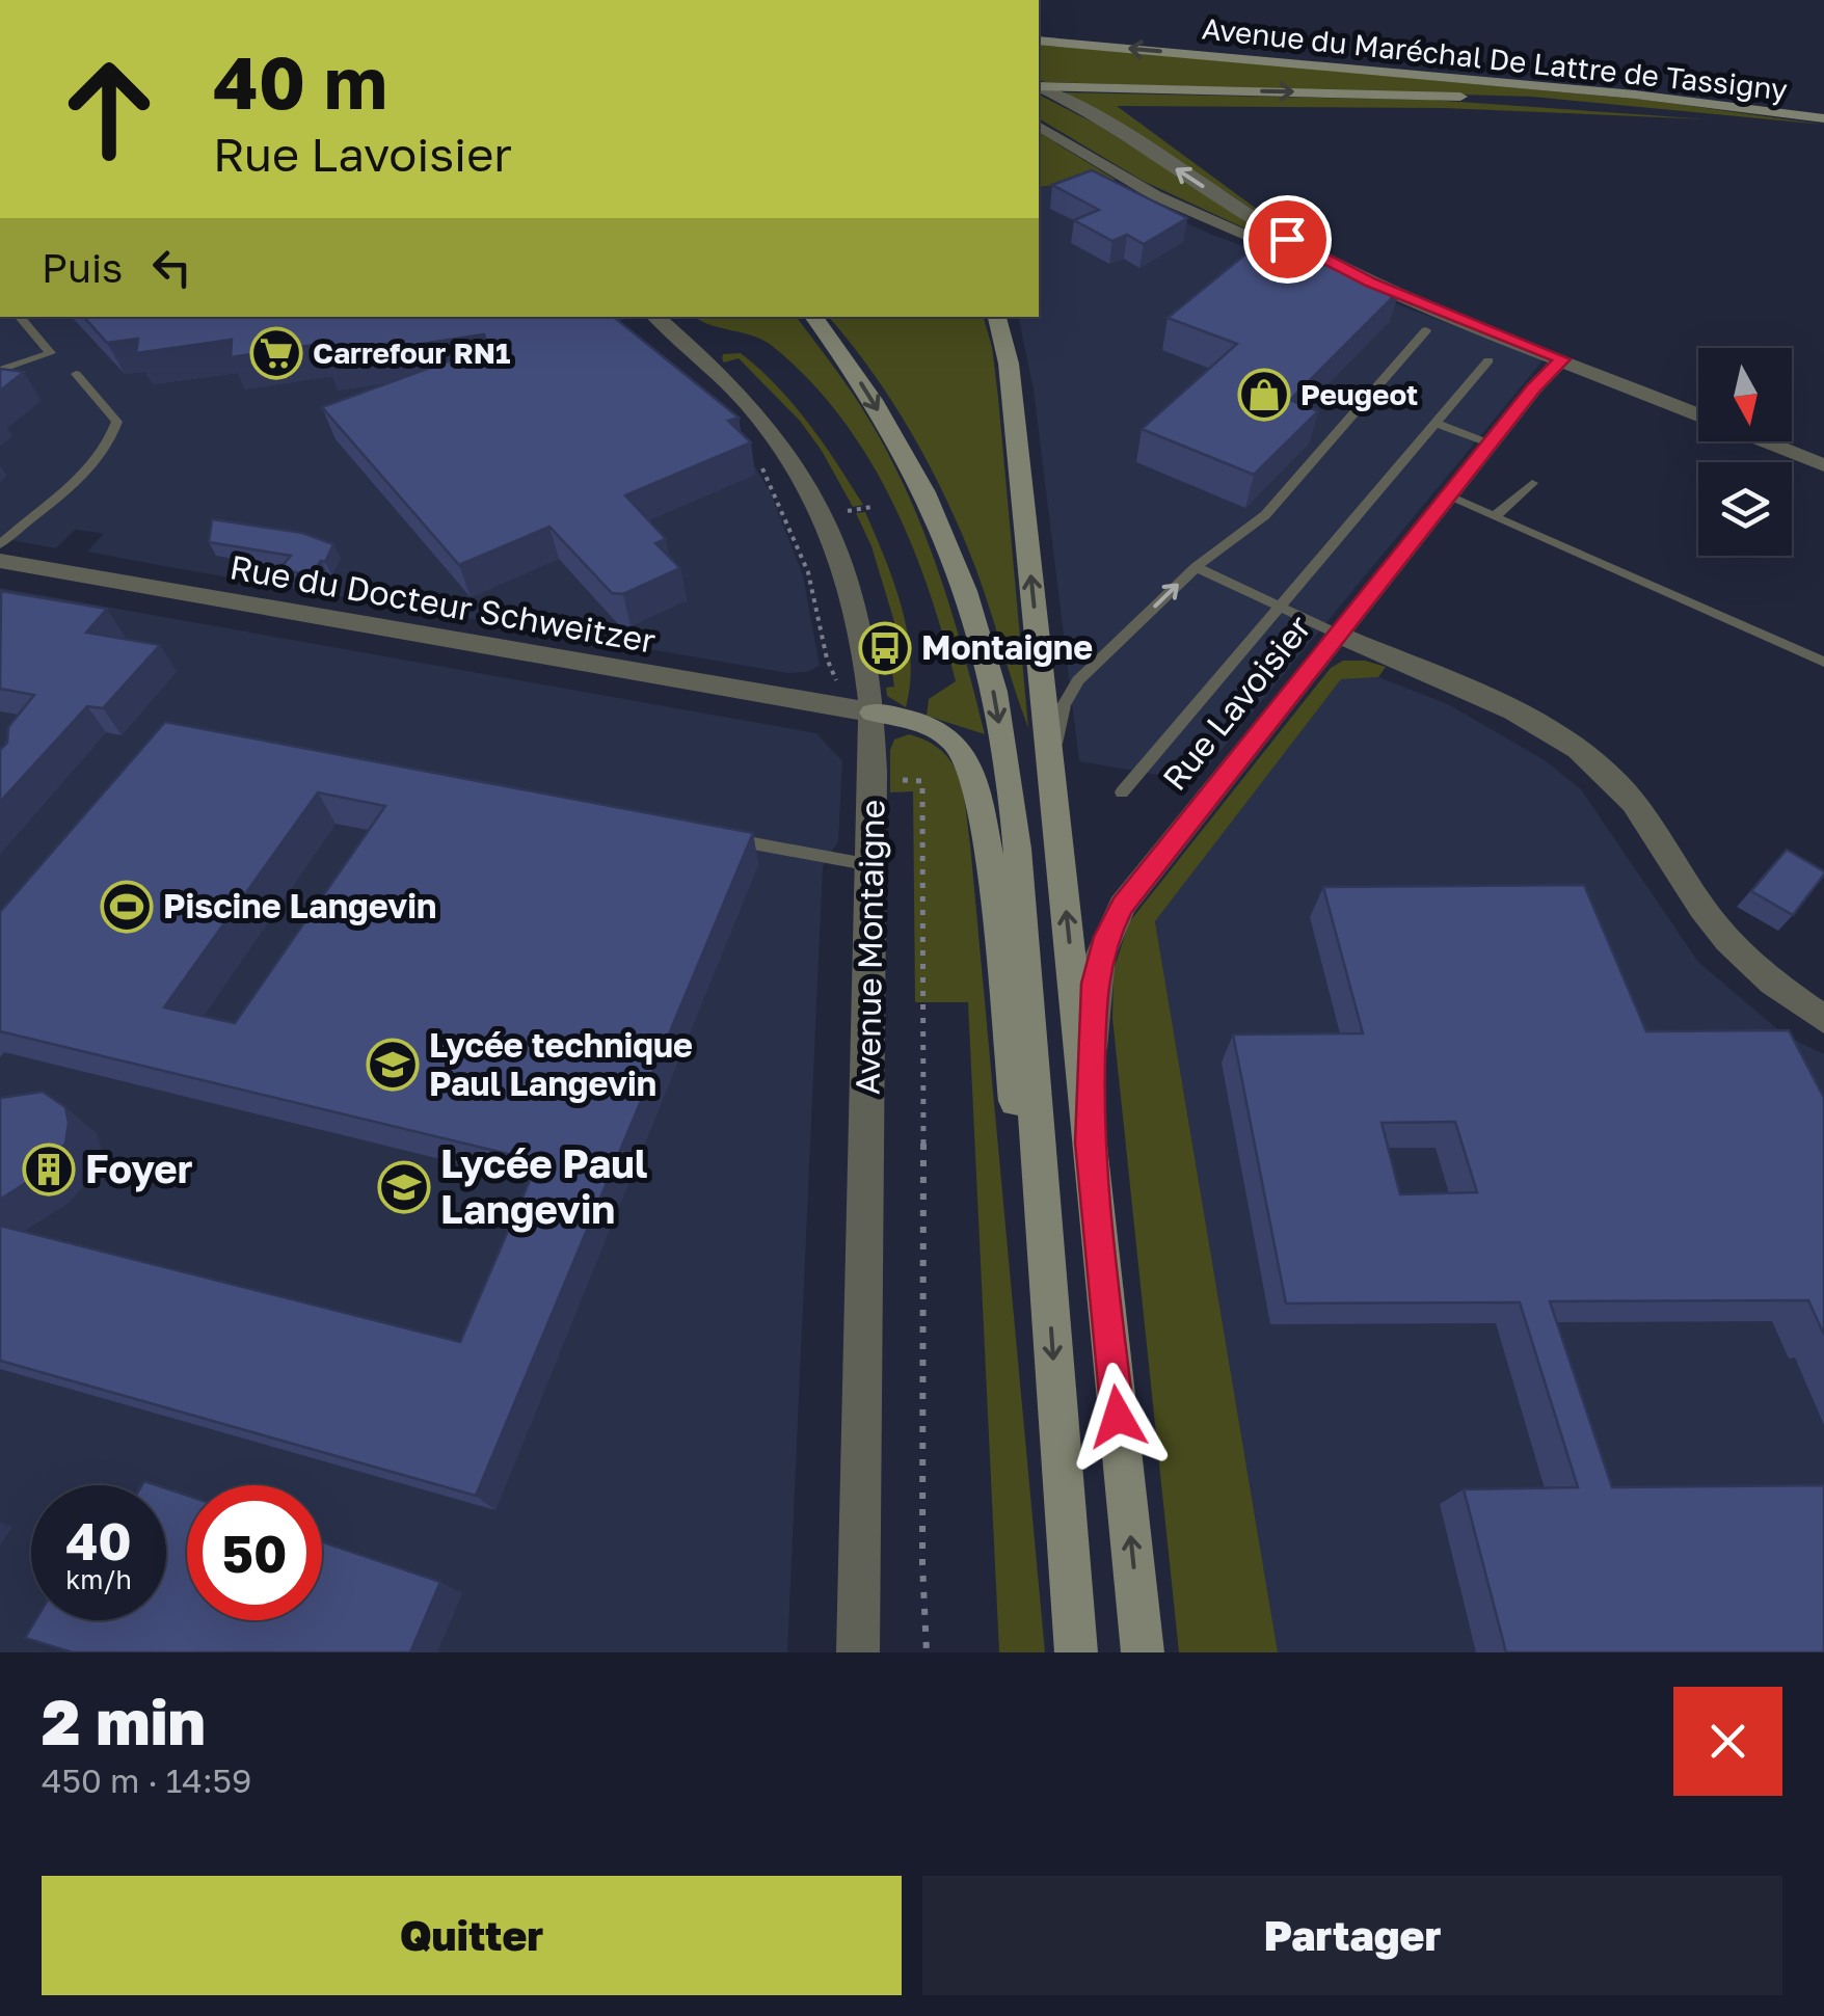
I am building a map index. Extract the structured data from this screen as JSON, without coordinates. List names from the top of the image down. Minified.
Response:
{"streets":{"main road":["Avenue du Maréchal De Lattre de Tassigny"],"street":["Rue du Docteur Schweitzer","Rue Lavoisier","Avenue Montaigne"]},"crossings":[["Rue du Docteur Schweitzer","Avenue Montaigne"]],"places":{"supermarket":["Carrefour RN1"],"shop":["Peugeot"],"bus stop":["Montaigne"],"sports":["Piscine Langevin"],"school or university":["Lycée technique Paul Langevin","Lycée Paul Langevin"],"building":["Foyer"]},"north":"bottom","page":{"turn":["40 m","Rue Lavoisier"],"then":"Puis","speed":"40 km/h","limit":"50","heading":["2 min","450 m · 14:59"],"buttons":["Quitter","Partager"]}}
